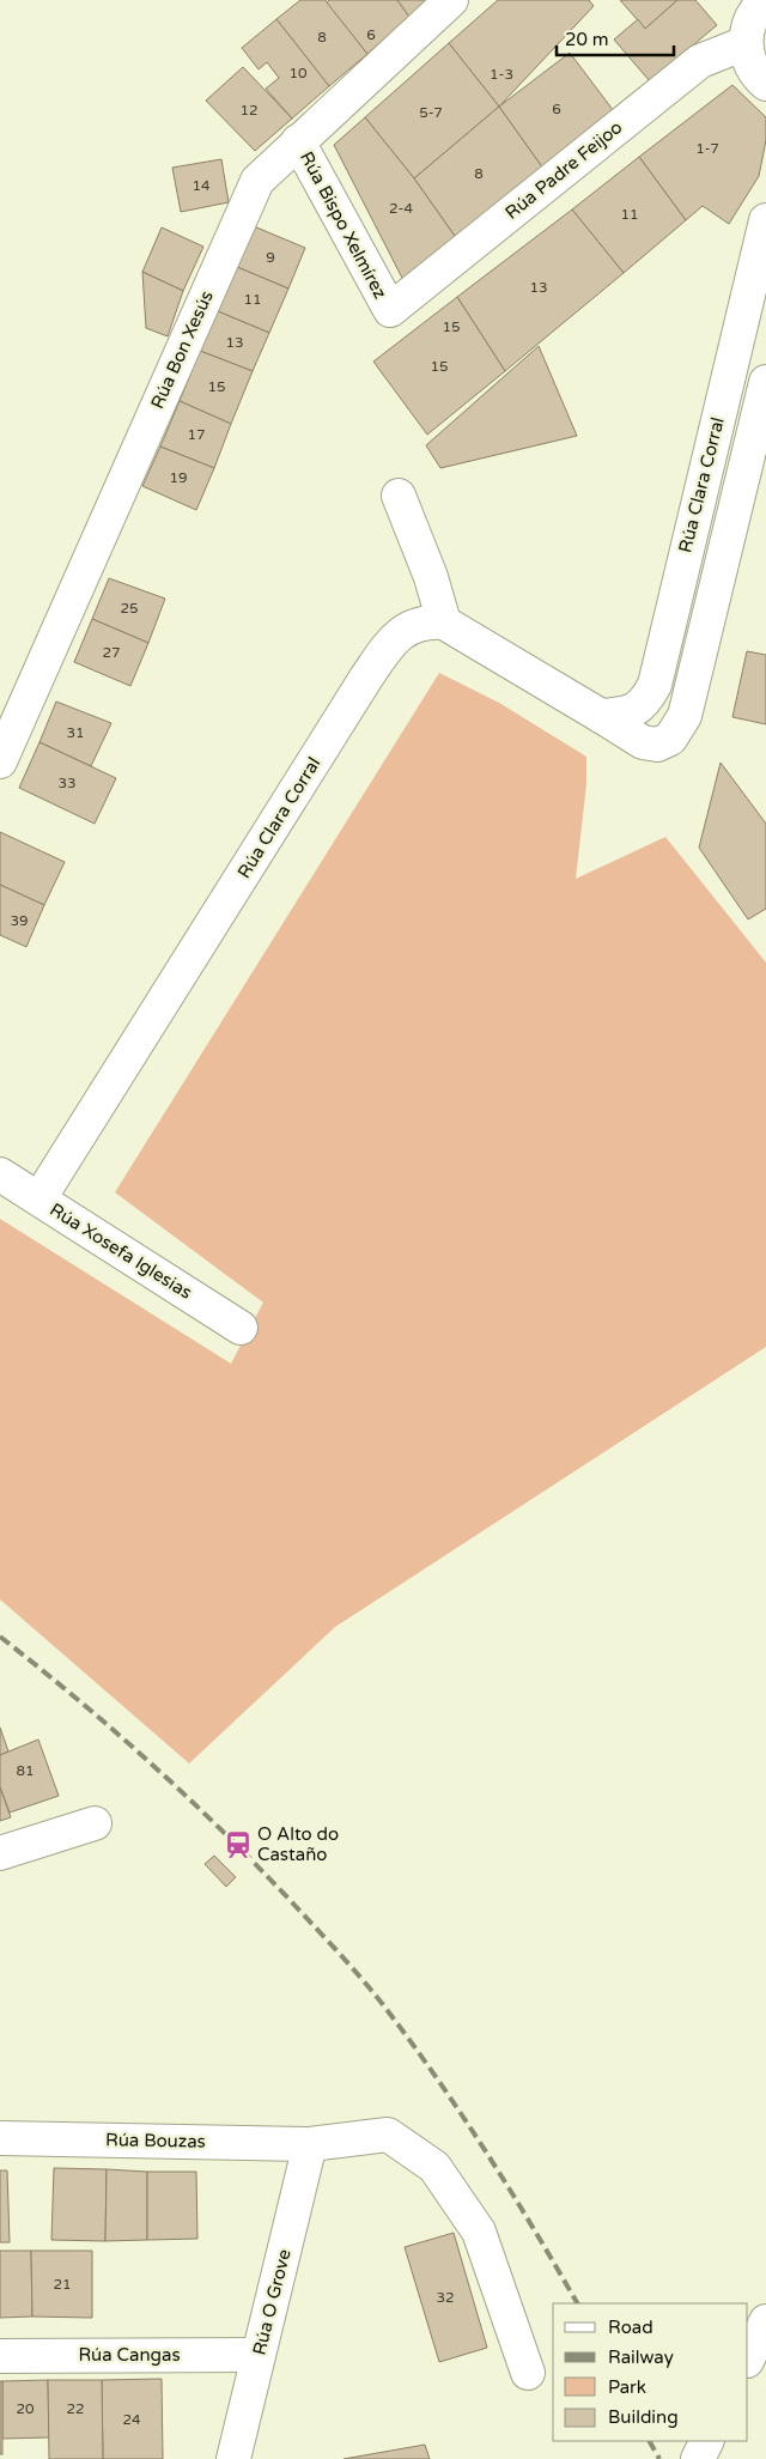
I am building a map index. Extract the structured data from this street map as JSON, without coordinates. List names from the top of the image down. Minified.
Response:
{"streets":{"street":["Rúa Padre Feijoo","Rúa Bispo Xelmírez","Rúa Bon Xesús","Rúa Clara Corral","Rúa Xosefa Iglesias","Rúa Bouzas","Rúa O Grove","Rúa Cangas"]},"crossings":[["Rúa Padre Feijoo","Rúa Bispo Xelmírez"],["Rúa Bispo Xelmírez","Rúa Bon Xesús"],["Rúa Clara Corral","Rúa Xosefa Iglesias"],["Rúa Bouzas","Rúa O Grove"],["Rúa O Grove","Rúa Cangas"]],"places":{"station":["O Alto do Castaño"]},"house_numbers":["6","8","10","1-3","6","12","5-7","1-7","8","14","2-4","11","9","13","11","15","13","15","15","17","19","25","27","31","33","39","81","21","32","20","22","24"],"legend":["Road","Railway","Park","Building"],"scale_bar":"20 m"}
